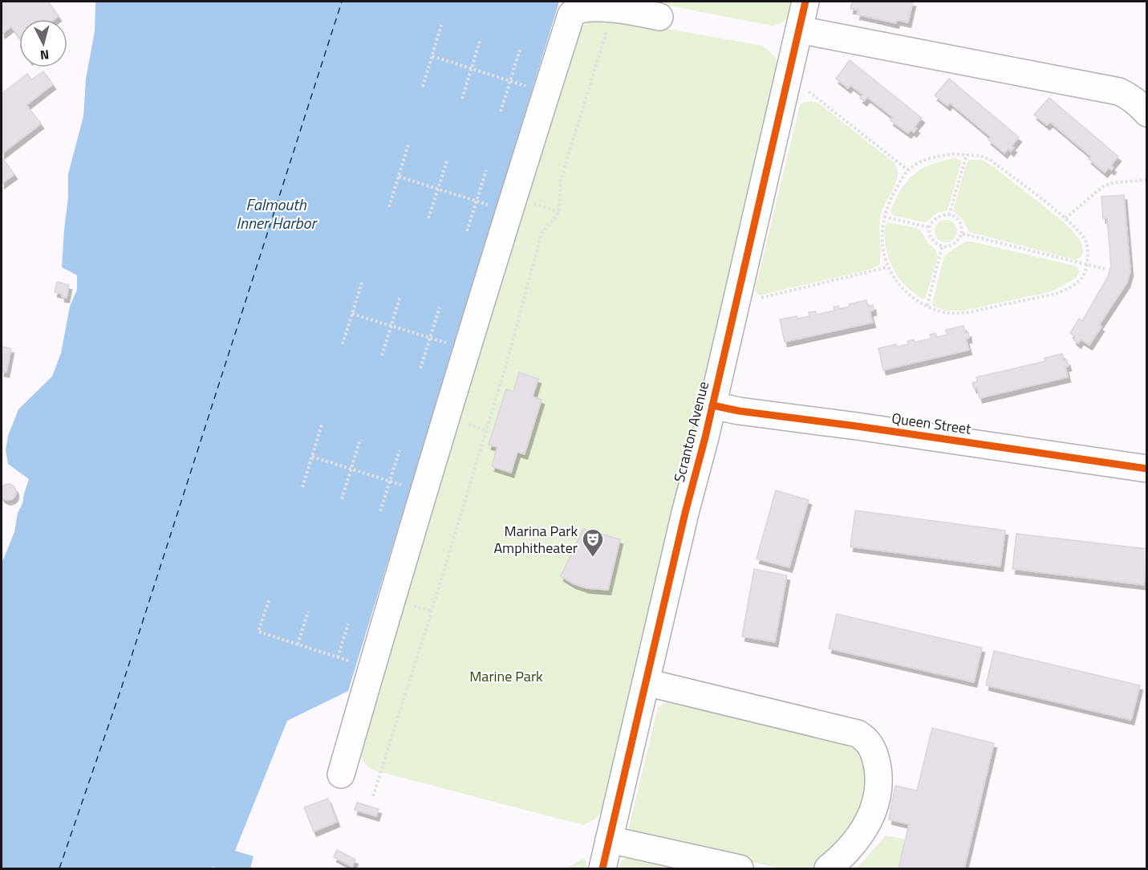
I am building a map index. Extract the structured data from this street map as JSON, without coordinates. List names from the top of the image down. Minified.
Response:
{"streets":{"street":["Queen Street","Scranton Avenue"]},"crossings":[["Queen Street","Scranton Avenue"]],"water":["Falmouth Inner Harbor"],"parks":["Marine Park"],"places":{"theatre":["Marina Park Amphitheater"]},"north":"bottom"}
